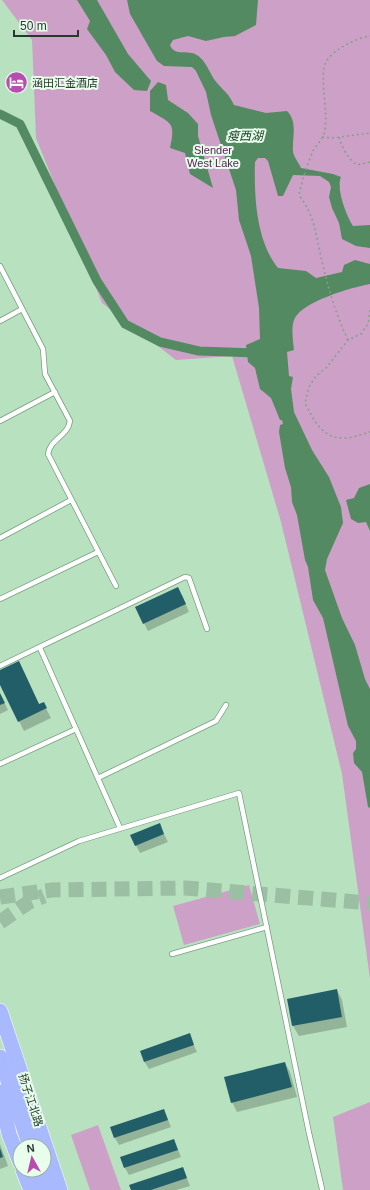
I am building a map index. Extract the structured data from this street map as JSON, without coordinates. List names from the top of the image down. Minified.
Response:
{"streets":{"main road":["扬子江北路"]},"water":["瘦西湖"],"parks":["Slender West Lake"],"places":{"hotel":["涵田汇金酒店"]},"scale_bar":"50 m","north":"top"}
